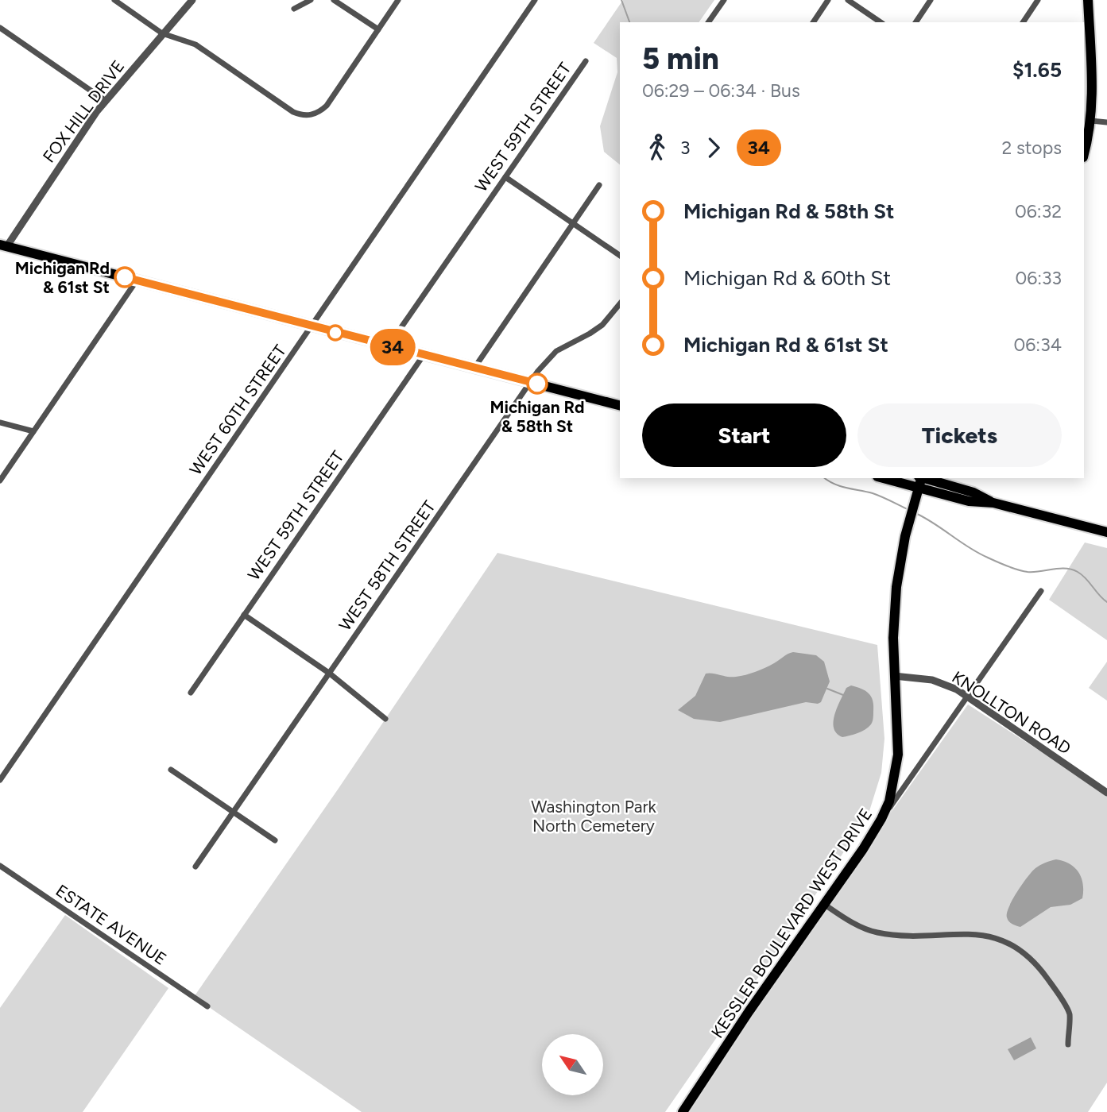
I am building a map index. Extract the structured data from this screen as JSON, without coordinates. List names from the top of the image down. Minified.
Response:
{"streets":{"main road":["KESSLER BOULEVARD WEST DRIVE"],"street":["FOX HILL DRIVE","WEST 59TH STREET","WEST 60TH STREET","WEST 58TH STREET","KNOLLTON ROAD","ESTATE AVENUE"]},"crossings":[["KNOLLTON ROAD","KESSLER BOULEVARD WEST DRIVE"]],"parks":["Washington Park North Cemetery"],"places":["Michigan Rd & 61st St","Michigan Rd & 58th St"],"lines":["bus line 34"],"north":"top left","page":{"on_map":"34","heading":["5 min","06:29 – 06:34 · Bus","$1.65"],"legs":["3","34","2 stops"],"list":[{"name":"Michigan Rd & 58th St","value":"06:32"},{"name":"Michigan Rd & 60th St","value":"06:33"},{"name":"Michigan Rd & 61st St","value":"06:34"}],"buttons":["Start","Tickets"]}}
